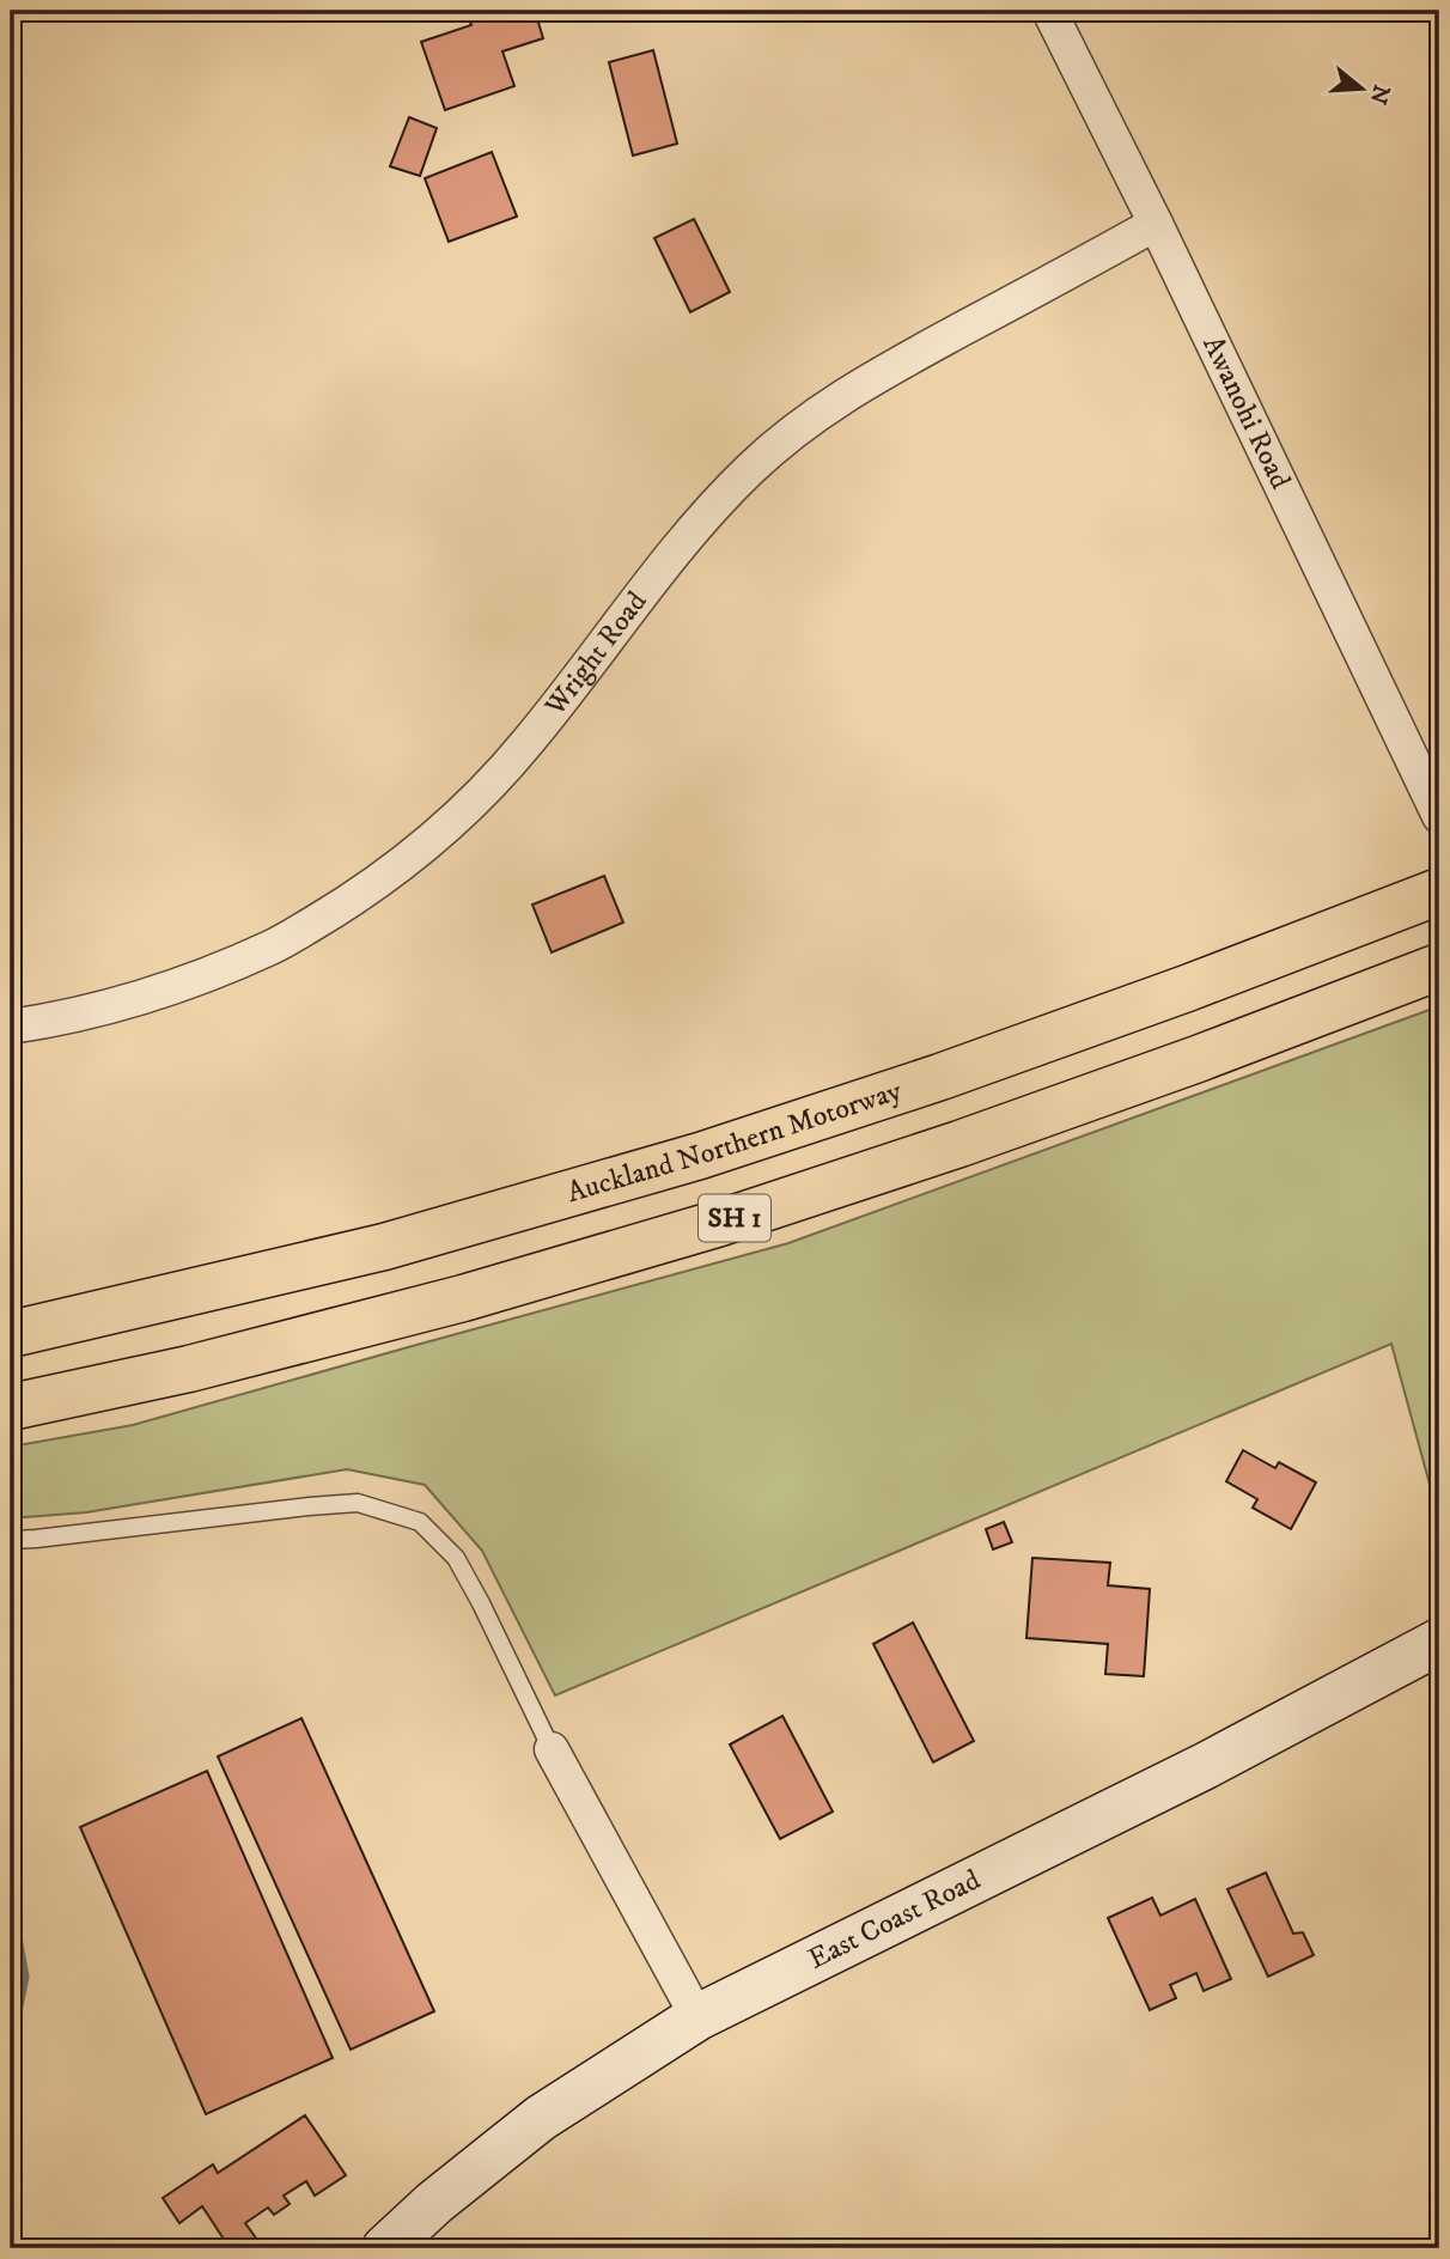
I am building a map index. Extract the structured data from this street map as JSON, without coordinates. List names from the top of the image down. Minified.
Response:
{"streets":{"highway":["Auckland Northern Motorway","SH 1"],"main road":["East Coast Road"],"street":["Awanohi Road","Wright Road"]},"crossings":[["Awanohi Road","Wright Road"]],"north":"right"}
